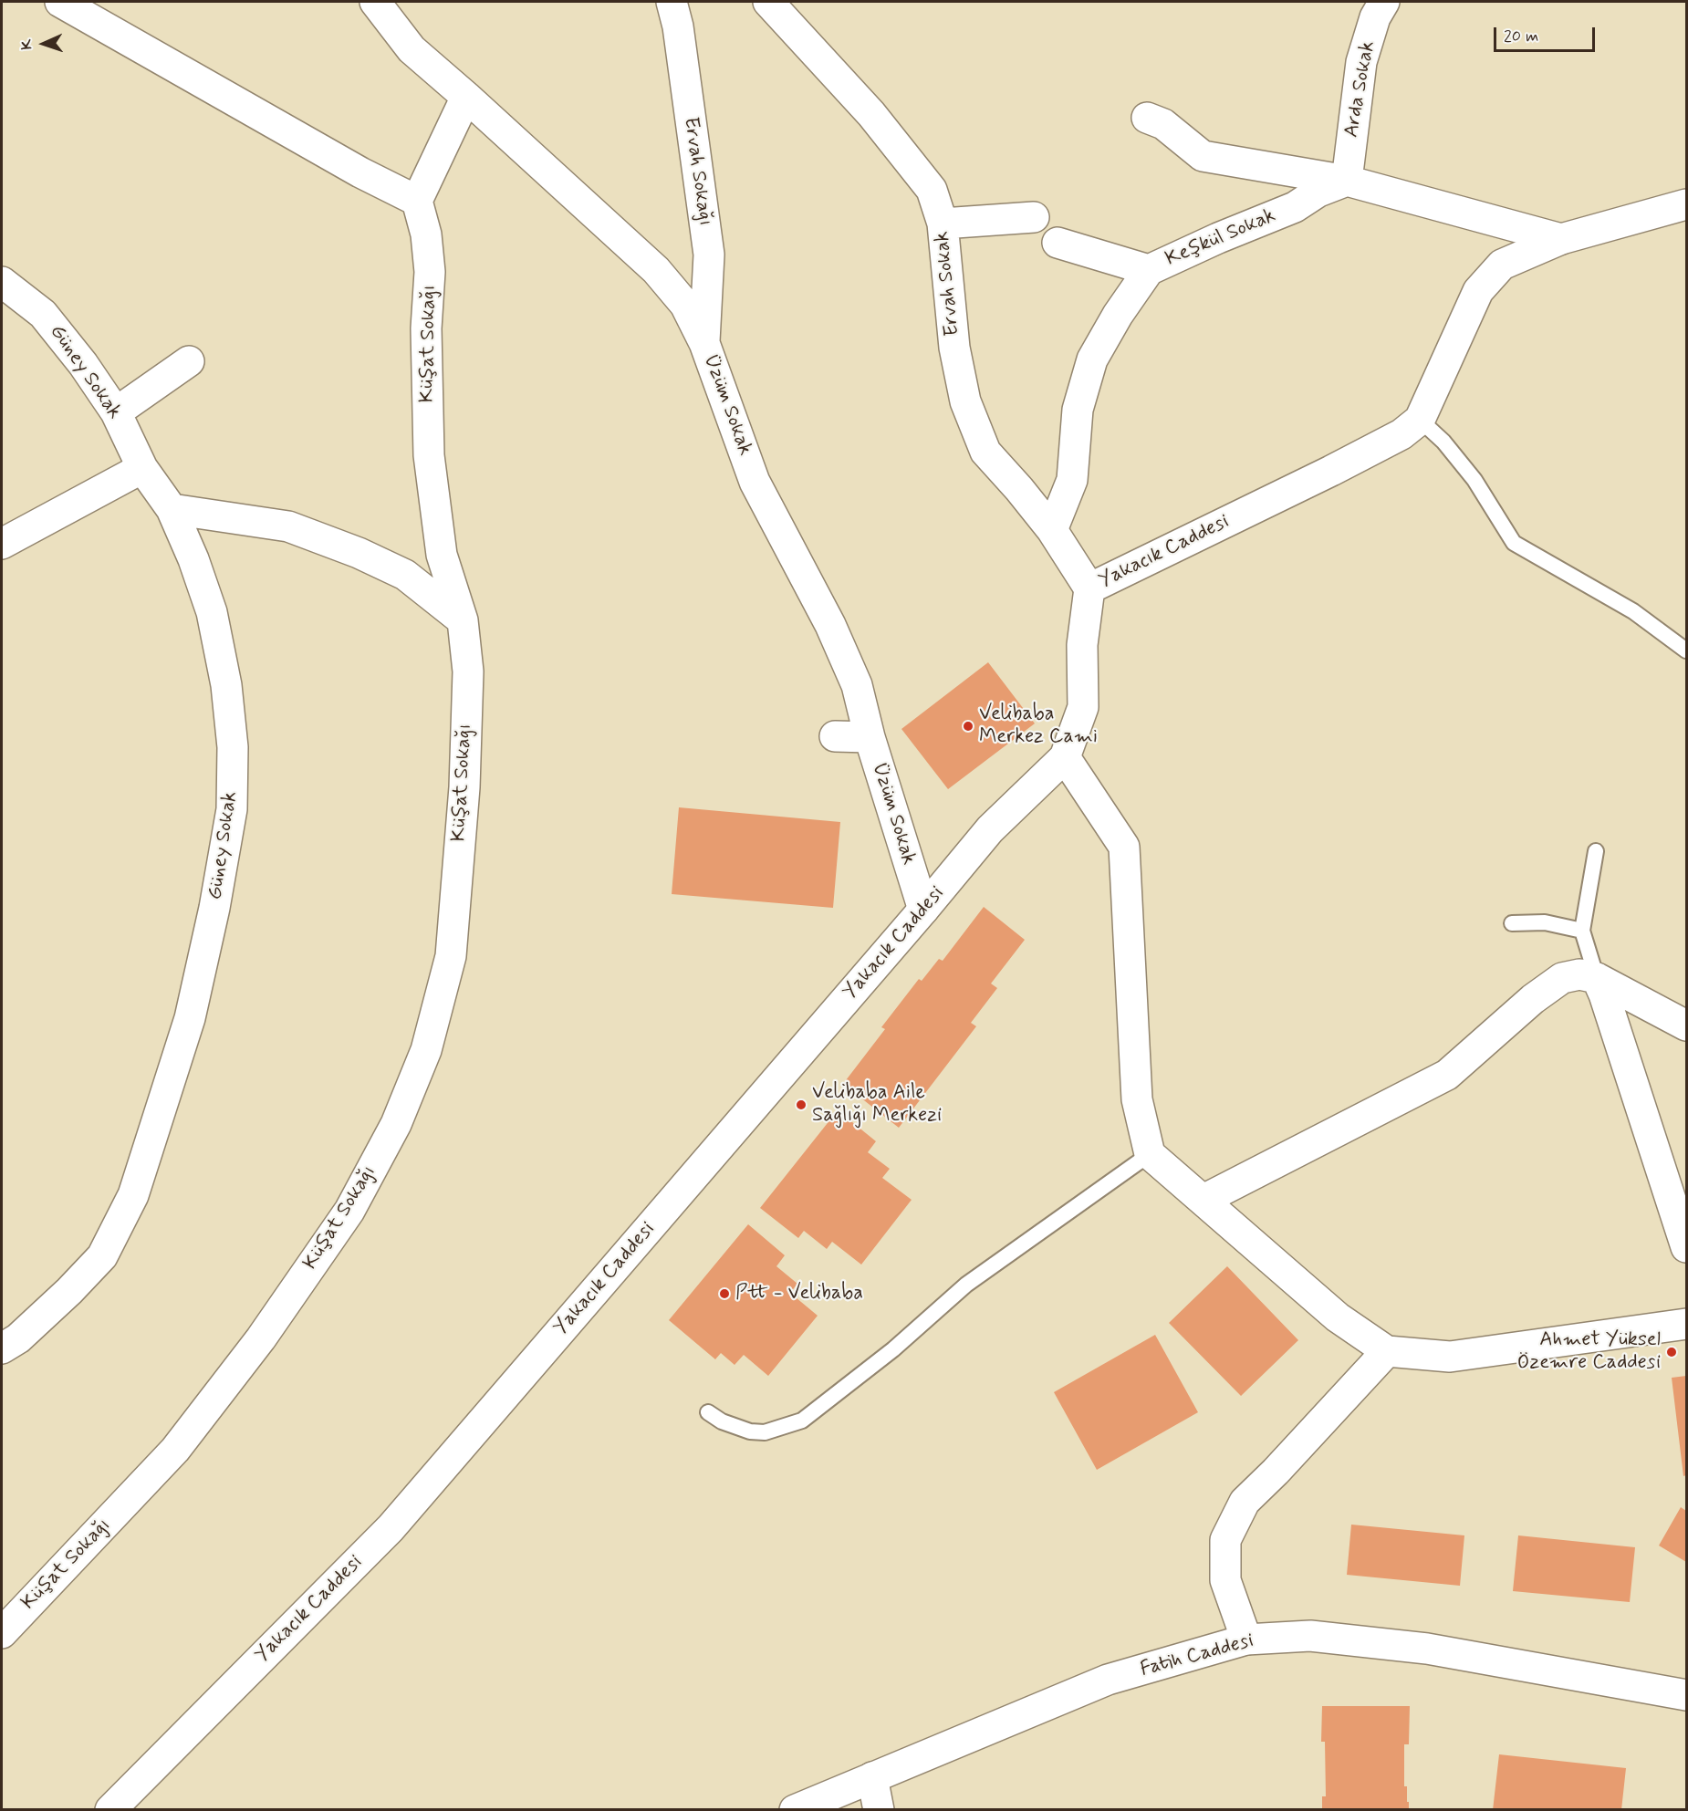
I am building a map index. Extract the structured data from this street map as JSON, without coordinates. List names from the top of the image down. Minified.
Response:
{"streets":{"street":["Arda Sokak","Ervah Sokağı","Keşkül Sokak","Ervah Sokak","Küşat Sokağı","Güney Sokak","Üzüm Sokak","Yakacık Caddesi","Fatih Caddesi"]},"crossings":[["Arda Sokak","Keşkül Sokak"],["Ervah Sokağı","Üzüm Sokak"],["Keşkül Sokak","Ervah Sokak"],["Ervah Sokak","Yakacık Caddesi"],["Üzüm Sokak","Yakacık Caddesi"]],"places":["Velibaba Merkez Cami","Velibaba Aile Sağlığı Merkezi","Ptt - Velibaba","Ahmet Yüksel Özemre Caddesi"],"scale_bar":"20 m","north":"left"}
